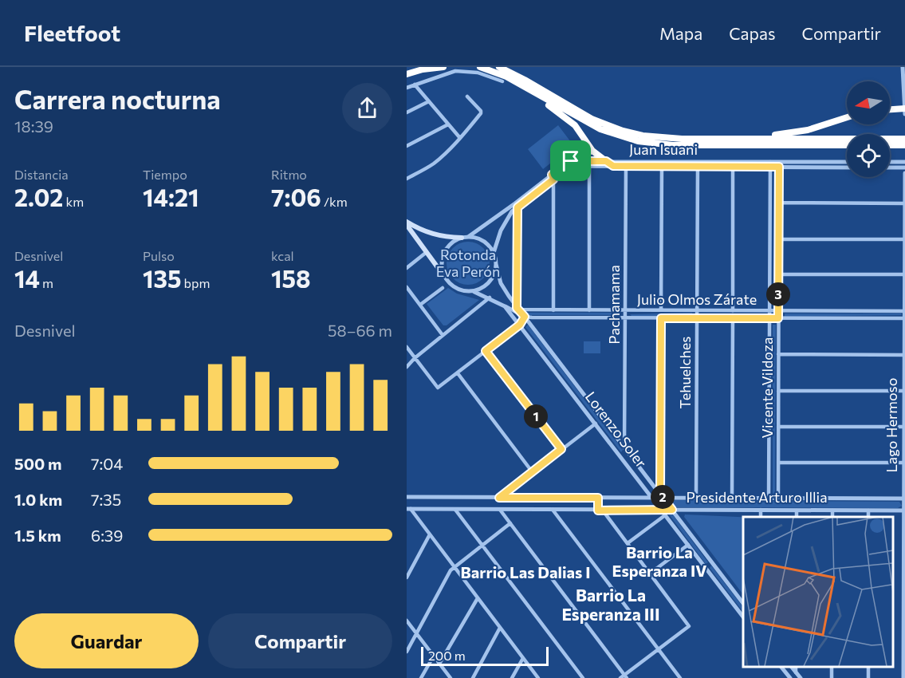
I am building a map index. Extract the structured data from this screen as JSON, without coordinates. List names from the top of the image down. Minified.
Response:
{"streets":{"street":["Juan Isuani","Julio Olmos Zárate","Pachamama","Tehuelches","Vicente Vildoza","Lago Hermoso","Lorenzo Soler","Presidente Arturo Illia"]},"crossings":[["Juan Isuani","Pachamama"],["Juan Isuani","Tehuelches"],["Juan Isuani","Vicente Vildoza"],["Juan Isuani","Lorenzo Soler"],["Julio Olmos Zárate","Pachamama"],["Julio Olmos Zárate","Tehuelches"],["Julio Olmos Zárate","Vicente Vildoza"],["Julio Olmos Zárate","Lago Hermoso"],["Julio Olmos Zárate","Lorenzo Soler"],["Pachamama","Lorenzo Soler"],["Tehuelches","Presidente Arturo Illia"],["Vicente Vildoza","Presidente Arturo Illia"],["Lago Hermoso","Presidente Arturo Illia"],["Lorenzo Soler","Presidente Arturo Illia"]],"districts":["Barrio La Esperanza IV","Barrio Las Dalias I","Barrio La Esperanza III"],"parks":["Rotonda Eva Perón"],"scale_bar":"200 m","north":"left","page":{"header":"Fleetfoot","nav":["Mapa","Capas","Compartir"],"heading":["Carrera nocturna","18:39"],"stats":[["Distancia","2.02 km"],["Tiempo","14:21"],["Ritmo","7:06 /km"],["Desnivel","14 m"],["Pulso","135 bpm"],["kcal","158"]],"pins":["3","1","2"],"chart":["Desnivel","58–66 m"],"list":[{"name":"500 m","note":"7:04"},{"name":"1.0 km","note":"7:35"},{"name":"1.5 km","note":"6:39"}],"buttons":["Guardar","Compartir"],"scale":"200 m"}}
